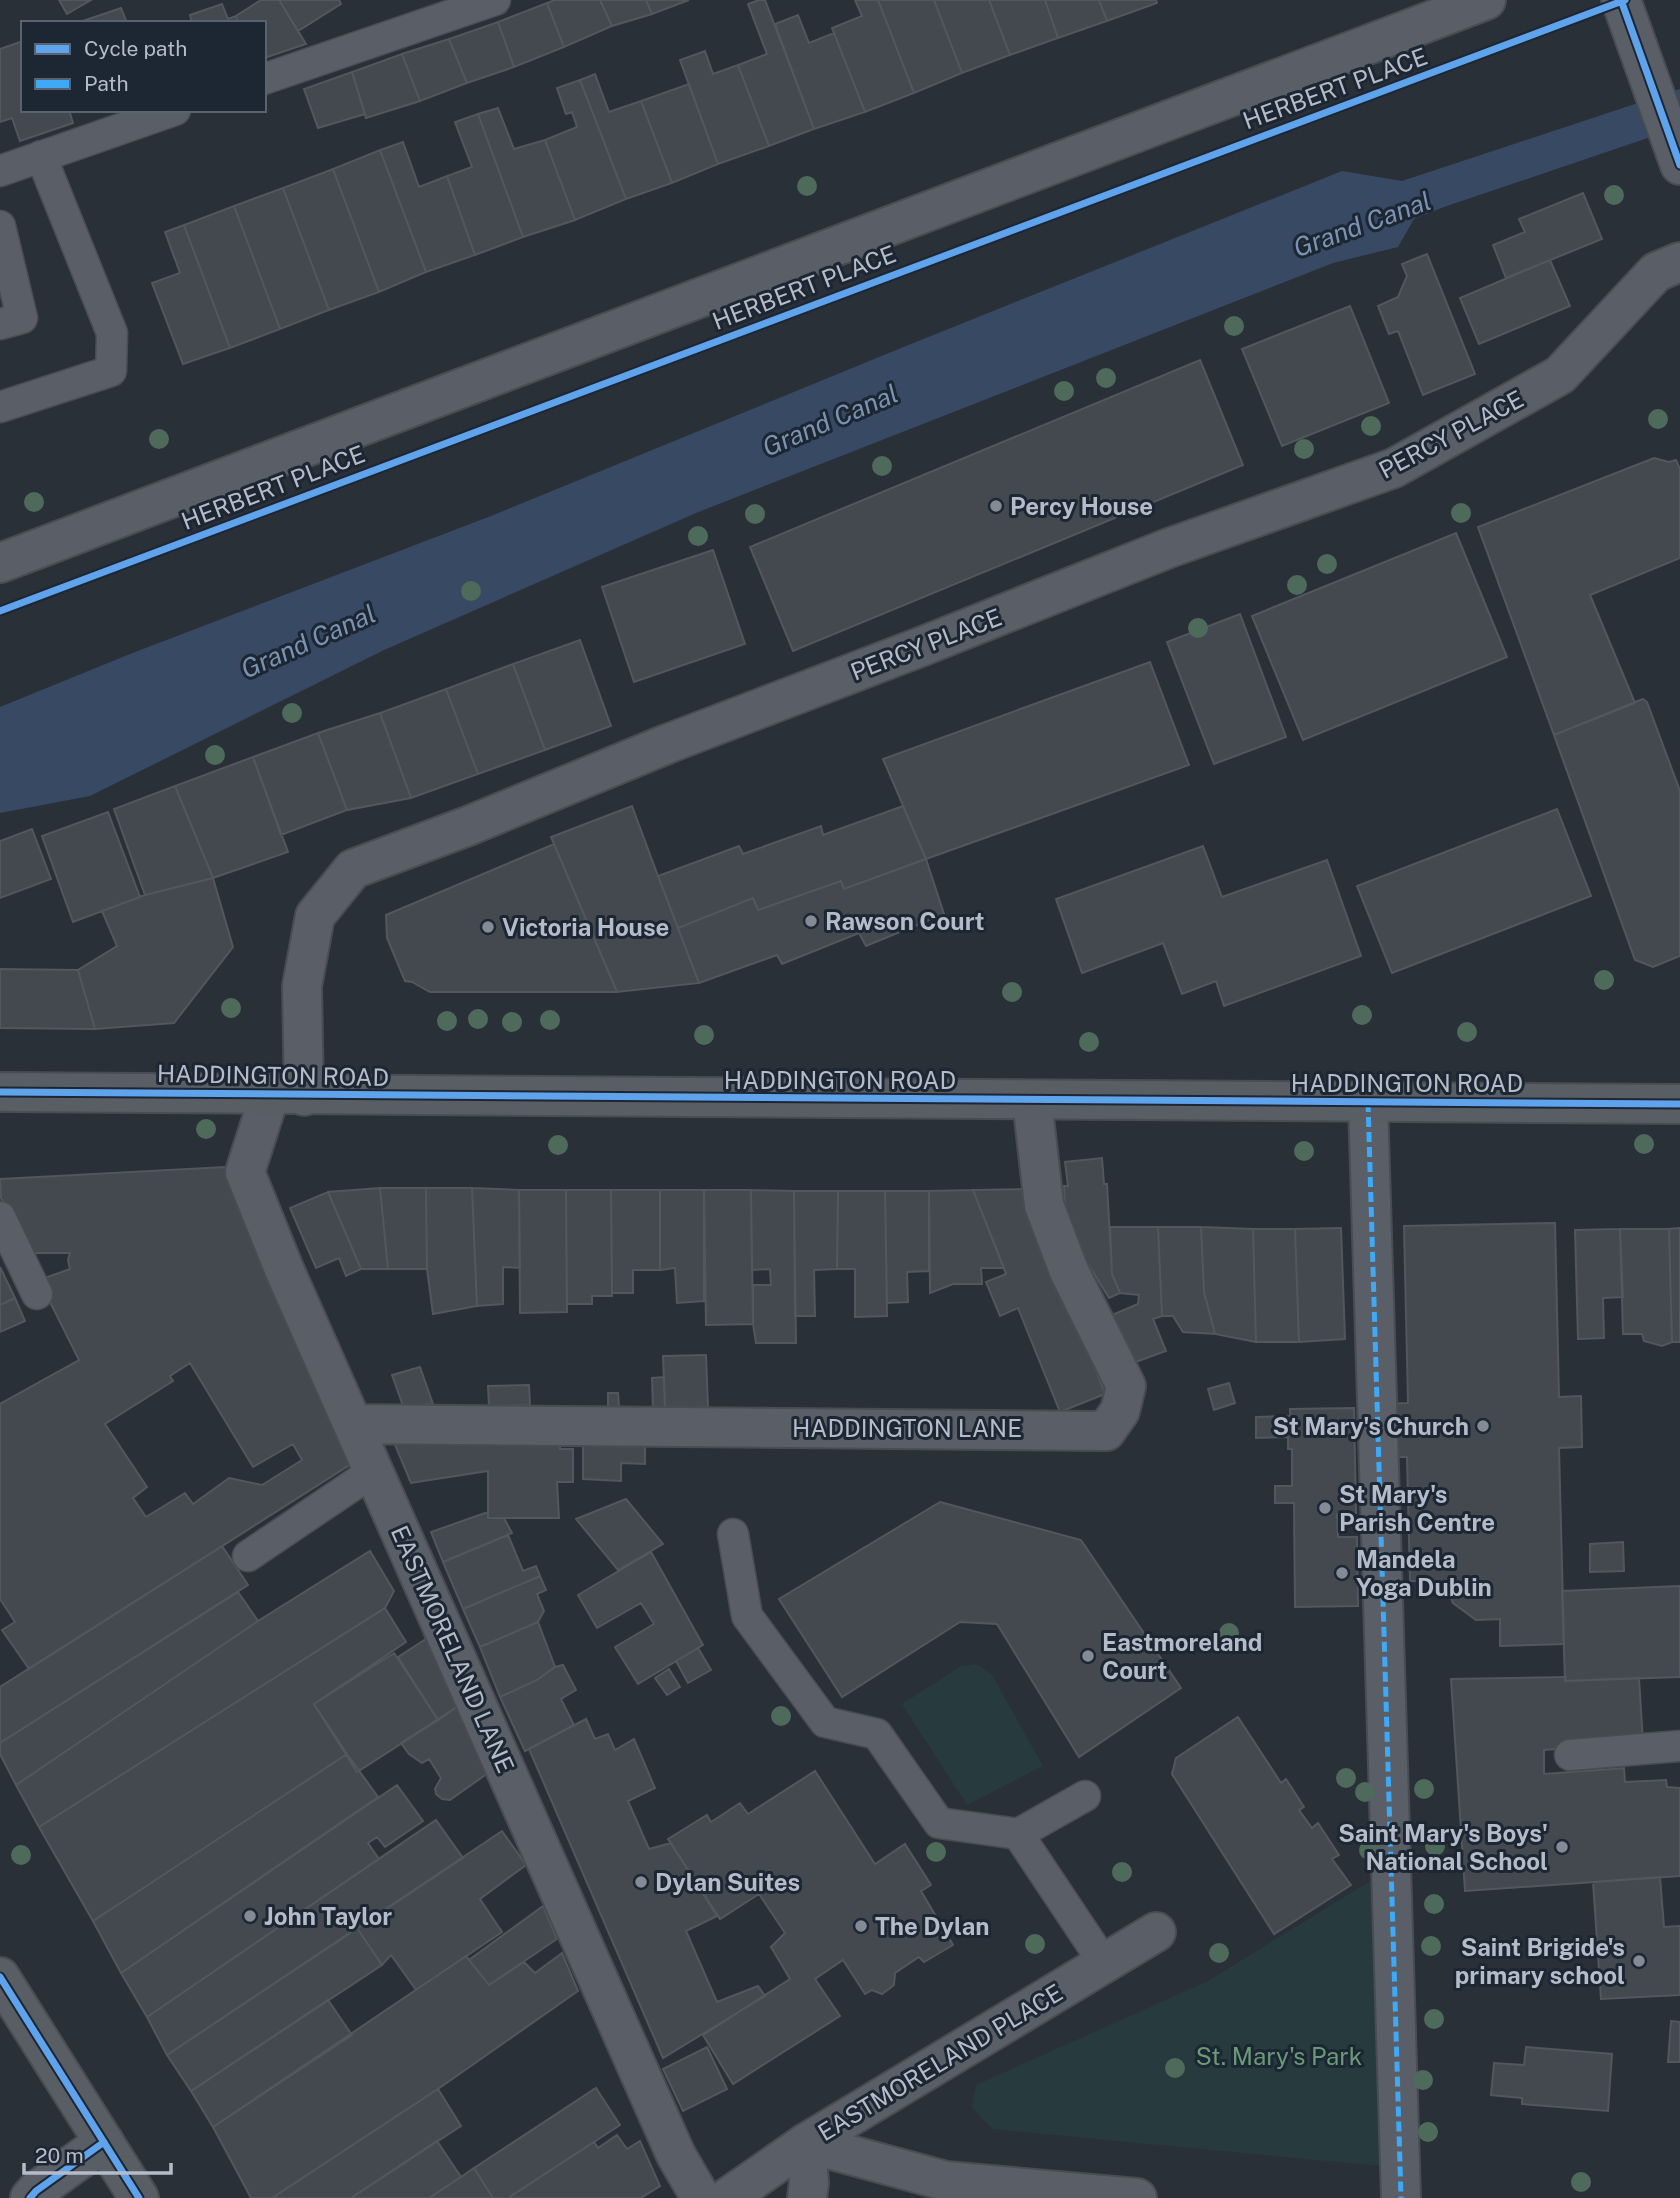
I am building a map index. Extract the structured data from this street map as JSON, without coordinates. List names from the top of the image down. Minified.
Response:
{"streets":{"main road":["HADDINGTON ROAD"],"street":["HERBERT PLACE","PERCY PLACE","HADDINGTON LANE","EASTMORELAND LANE","EASTMORELAND PLACE"]},"crossings":[["PERCY PLACE","HADDINGTON ROAD"],["PERCY PLACE","EASTMORELAND LANE"],["HADDINGTON ROAD","HADDINGTON LANE"],["HADDINGTON ROAD","EASTMORELAND LANE"],["HADDINGTON LANE","EASTMORELAND LANE"]],"water":["Grand Canal"],"parks":["St. Mary's Park"],"places":["Percy House","Rawson Court","Victoria House","St Mary's Church","St Mary's Parish Centre","Mandela Yoga Dublin","Eastmoreland Court","Saint Mary's Boys' National School","Dylan Suites","John Taylor","The Dylan","Saint Brigide's primary school"],"legend":["Cycle path","Path"],"scale_bar":"20 m"}
